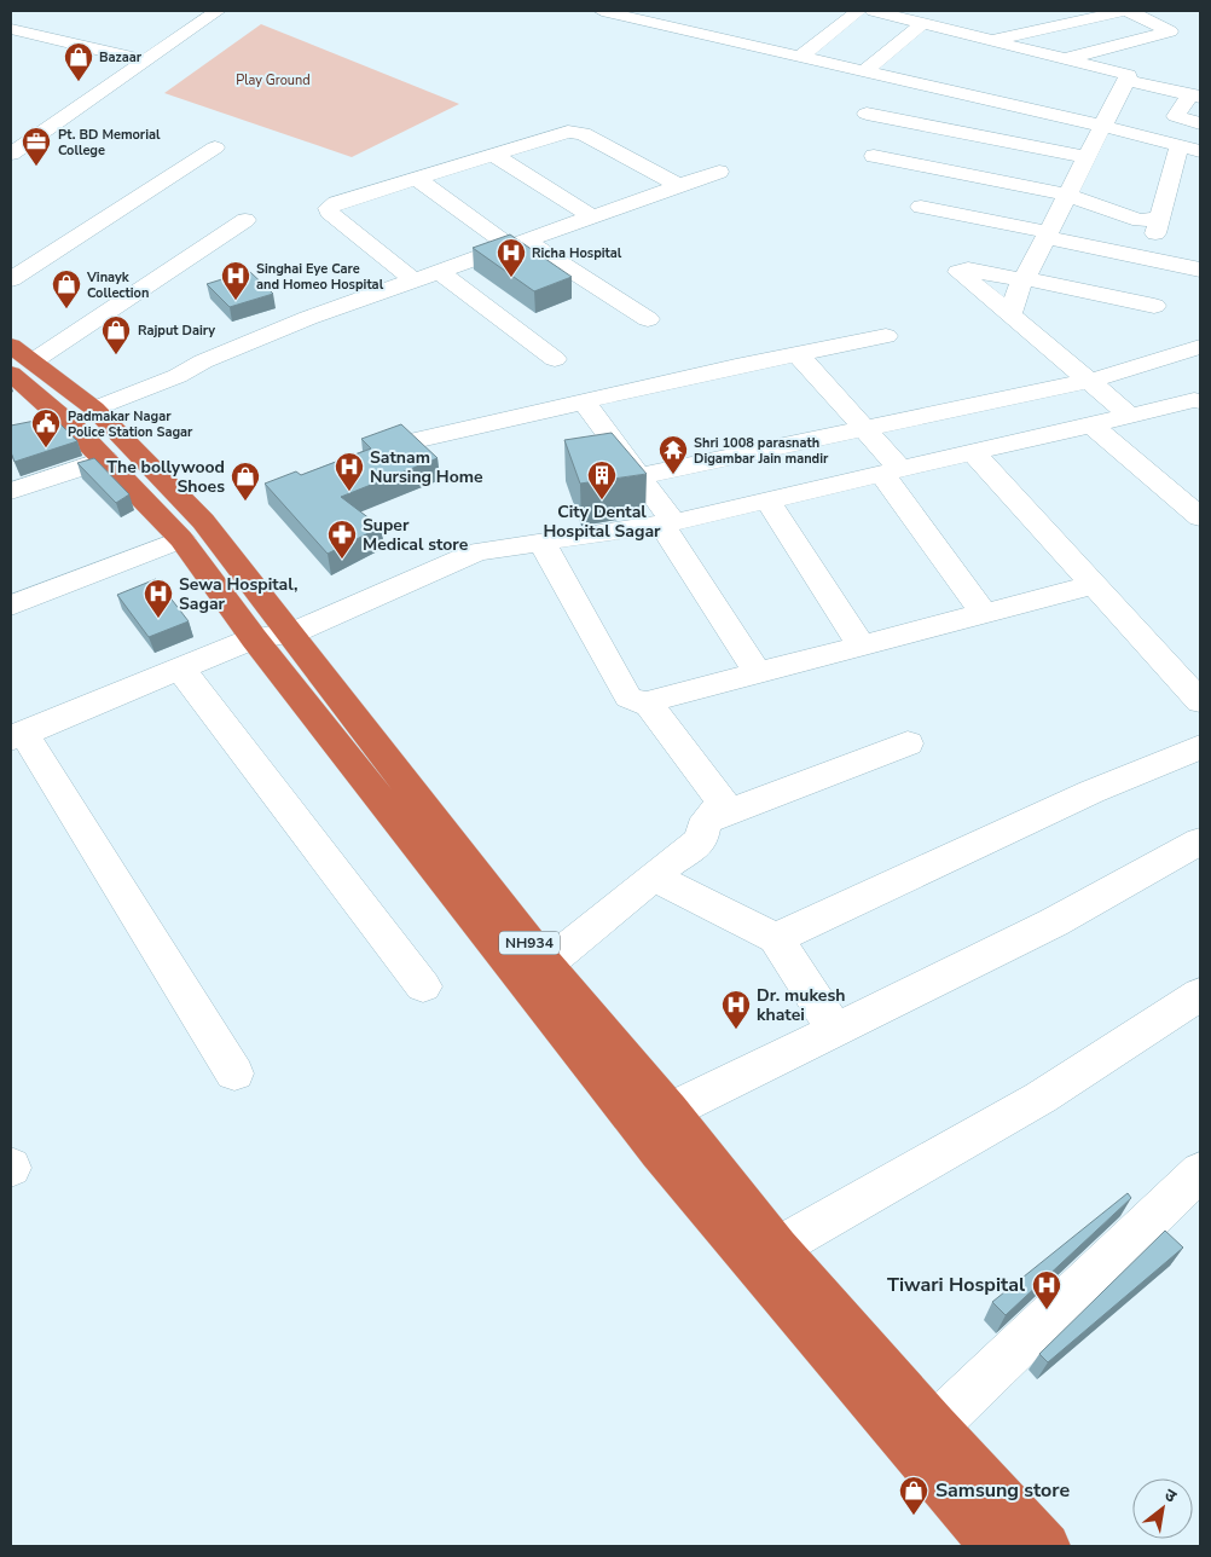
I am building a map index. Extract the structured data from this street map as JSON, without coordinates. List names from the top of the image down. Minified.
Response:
{"streets":{"highway":["NH934"]},"parks":["Play Ground"],"places":{"shop":["Bazaar","Vinayk Collection","Rajput Dairy","The bollywood Shoes","Samsung store"],"office":["Pt. BD Memorial College"],"hospital":["Richa Hospital","Singhai Eye Care and Homeo Hospital","Satnam Nursing Home","Sewa Hospital, Sagar","Dr. mukesh khatei","Tiwari Hospital"],"public building":["Padmakar Nagar Police Station Sagar"],"temple":["Shri 1008 parasnath Digambar Jain mandir"],"building":["City Dental Hospital Sagar"],"pharmacy":["Super Medical store"]},"north":"top right"}
